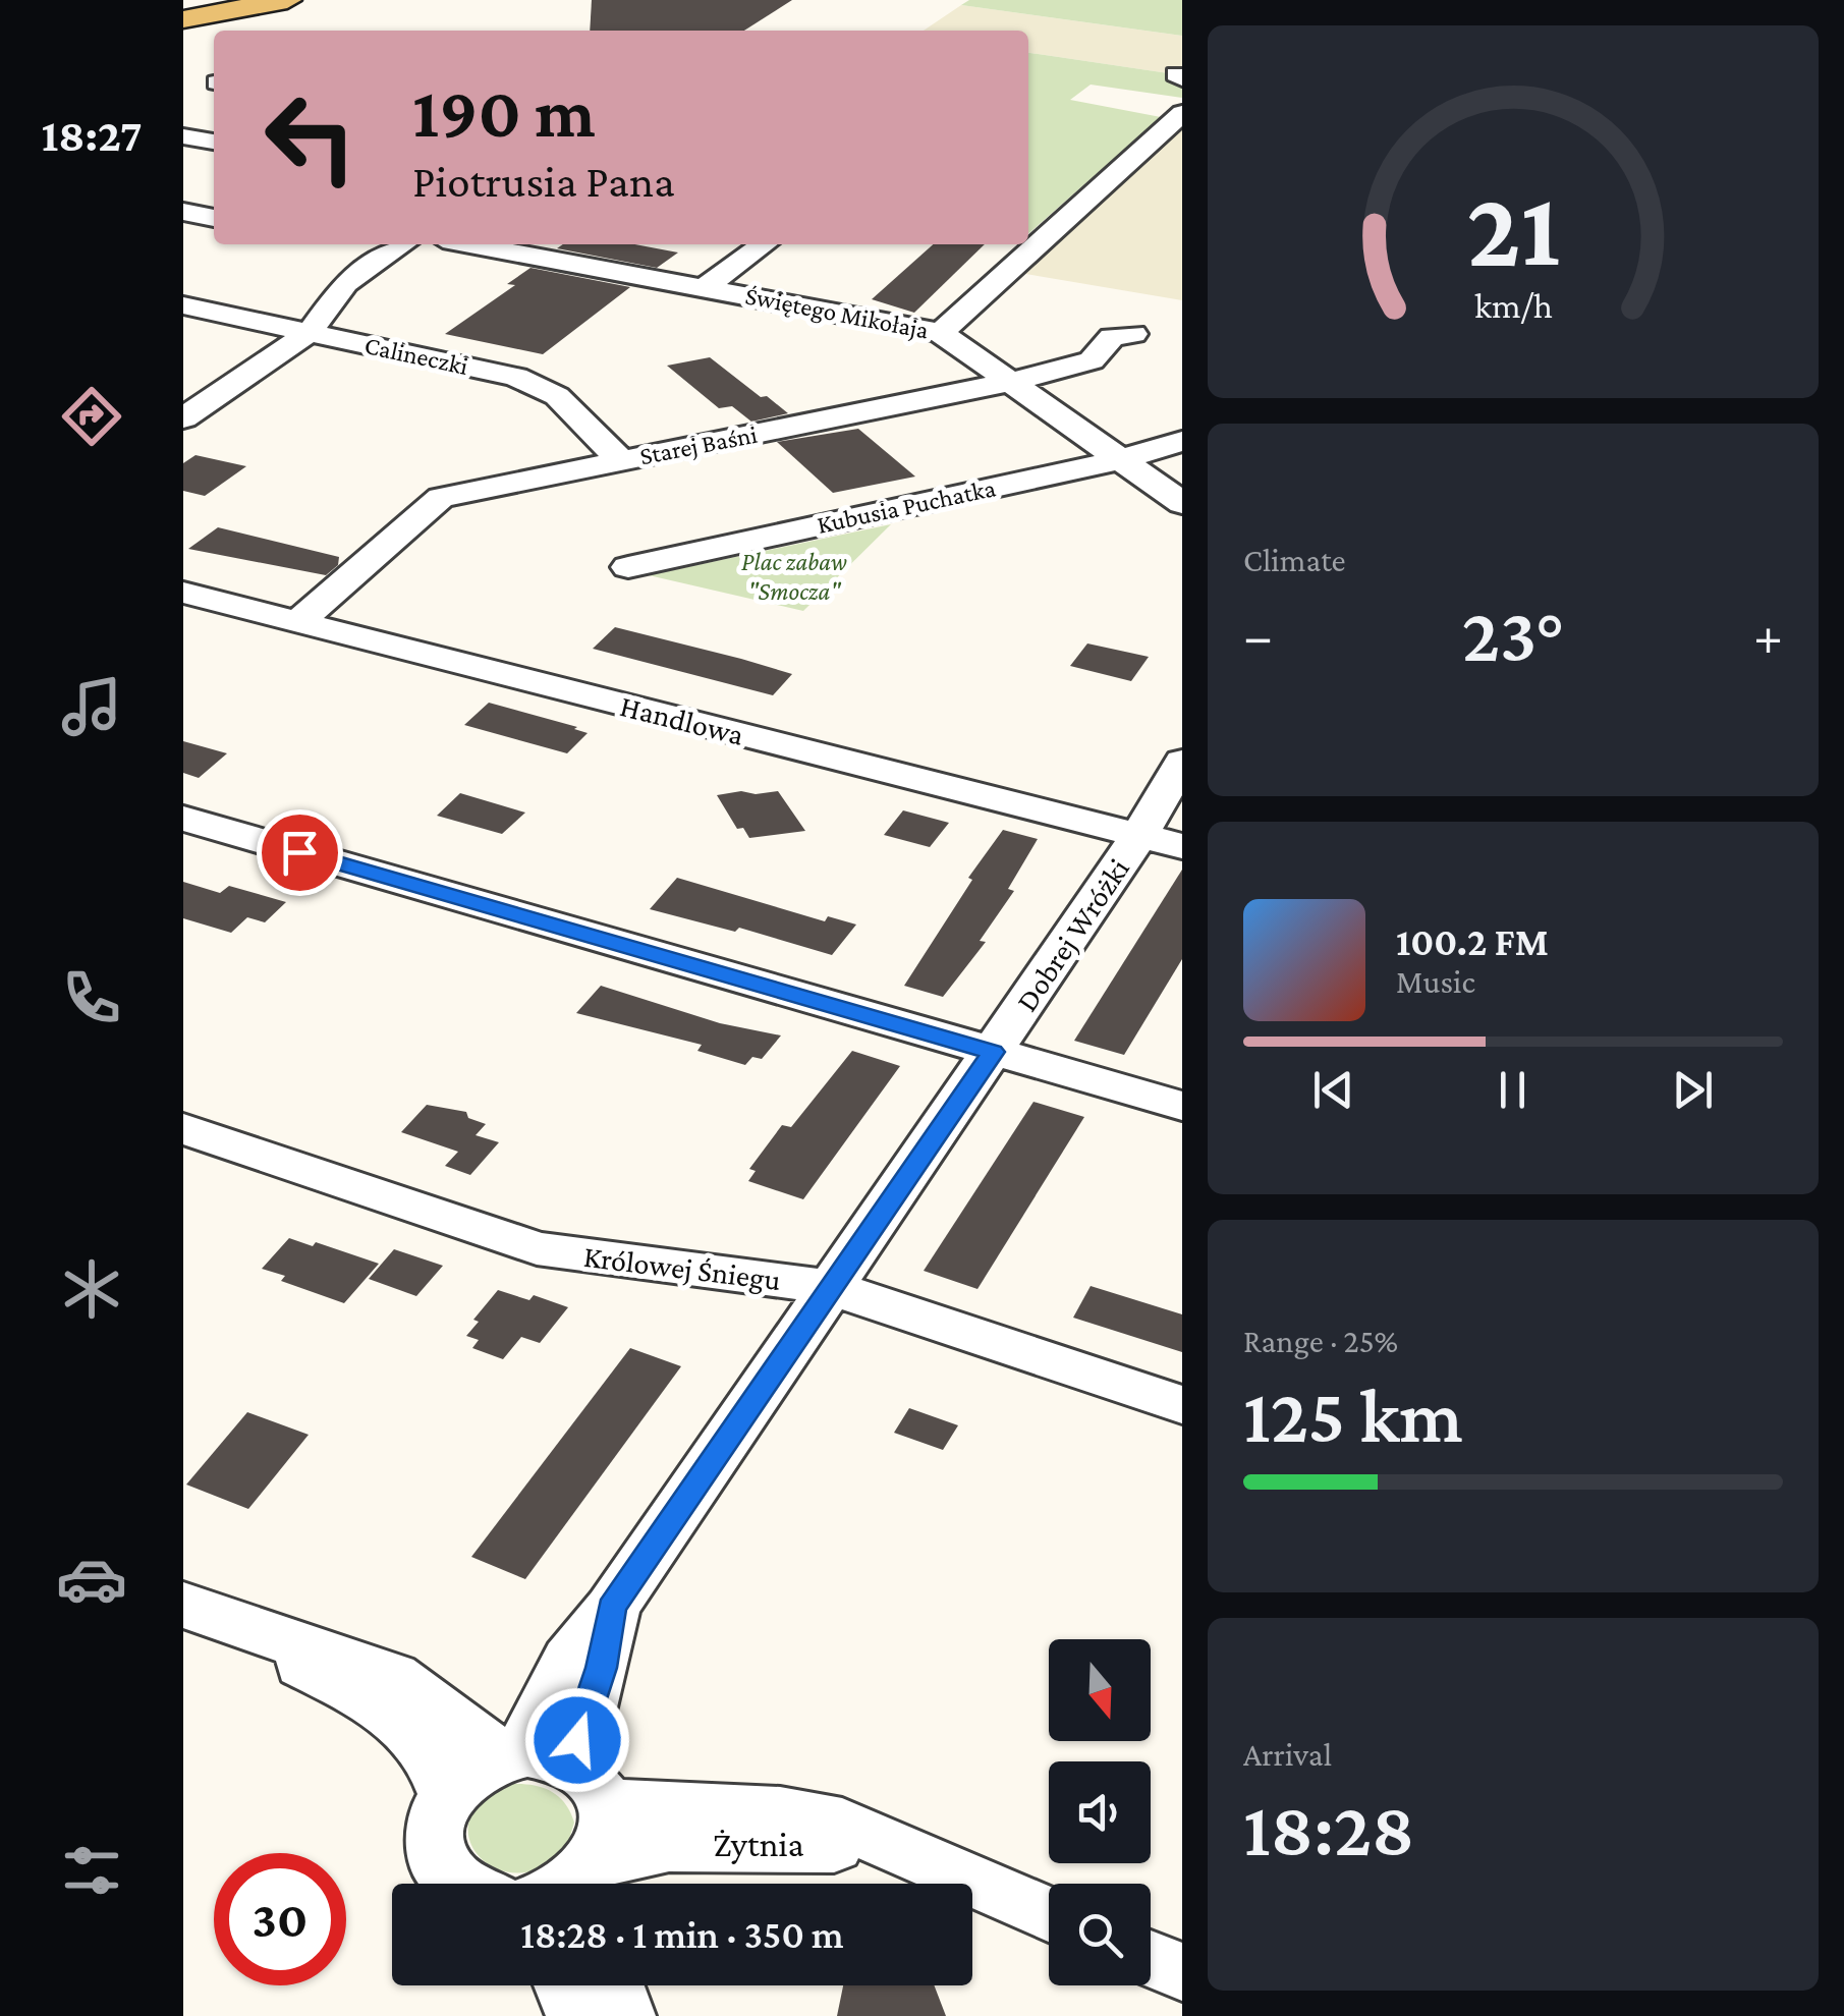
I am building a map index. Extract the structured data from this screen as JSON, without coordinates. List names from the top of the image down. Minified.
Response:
{"streets":{"street":["Świętego Mikołaja","Calineczki","Starej Baśni","Kubusia Puchatka","Handlowa","Dobrej Wróżki","Królowej Śniegu","Żytnia"]},"crossings":[["Świętego Mikołaja","Starej Baśni"],["Świętego Mikołaja","Kubusia Puchatka"],["Calineczki","Starej Baśni"],["Starej Baśni","Handlowa"],["Handlowa","Dobrej Wróżki"],["Dobrej Wróżki","Królowej Śniegu"],["Dobrej Wróżki","Żytnia"]],"parks":["Plac zabaw \"Smocza\""],"north":"bottom","page":{"tabs":"18:27","turn":["190 m","Piotrusia Pana"],"tile":["Climate",["Range · 25%","125 km"],["Arrival","18:28"]],"heat":["−","23°","+"],"song":["100.2 FM","Music"],"limit":"30","trip":"18:28 · 1 min · 350 m","gauge":["21","km/h"]}}
